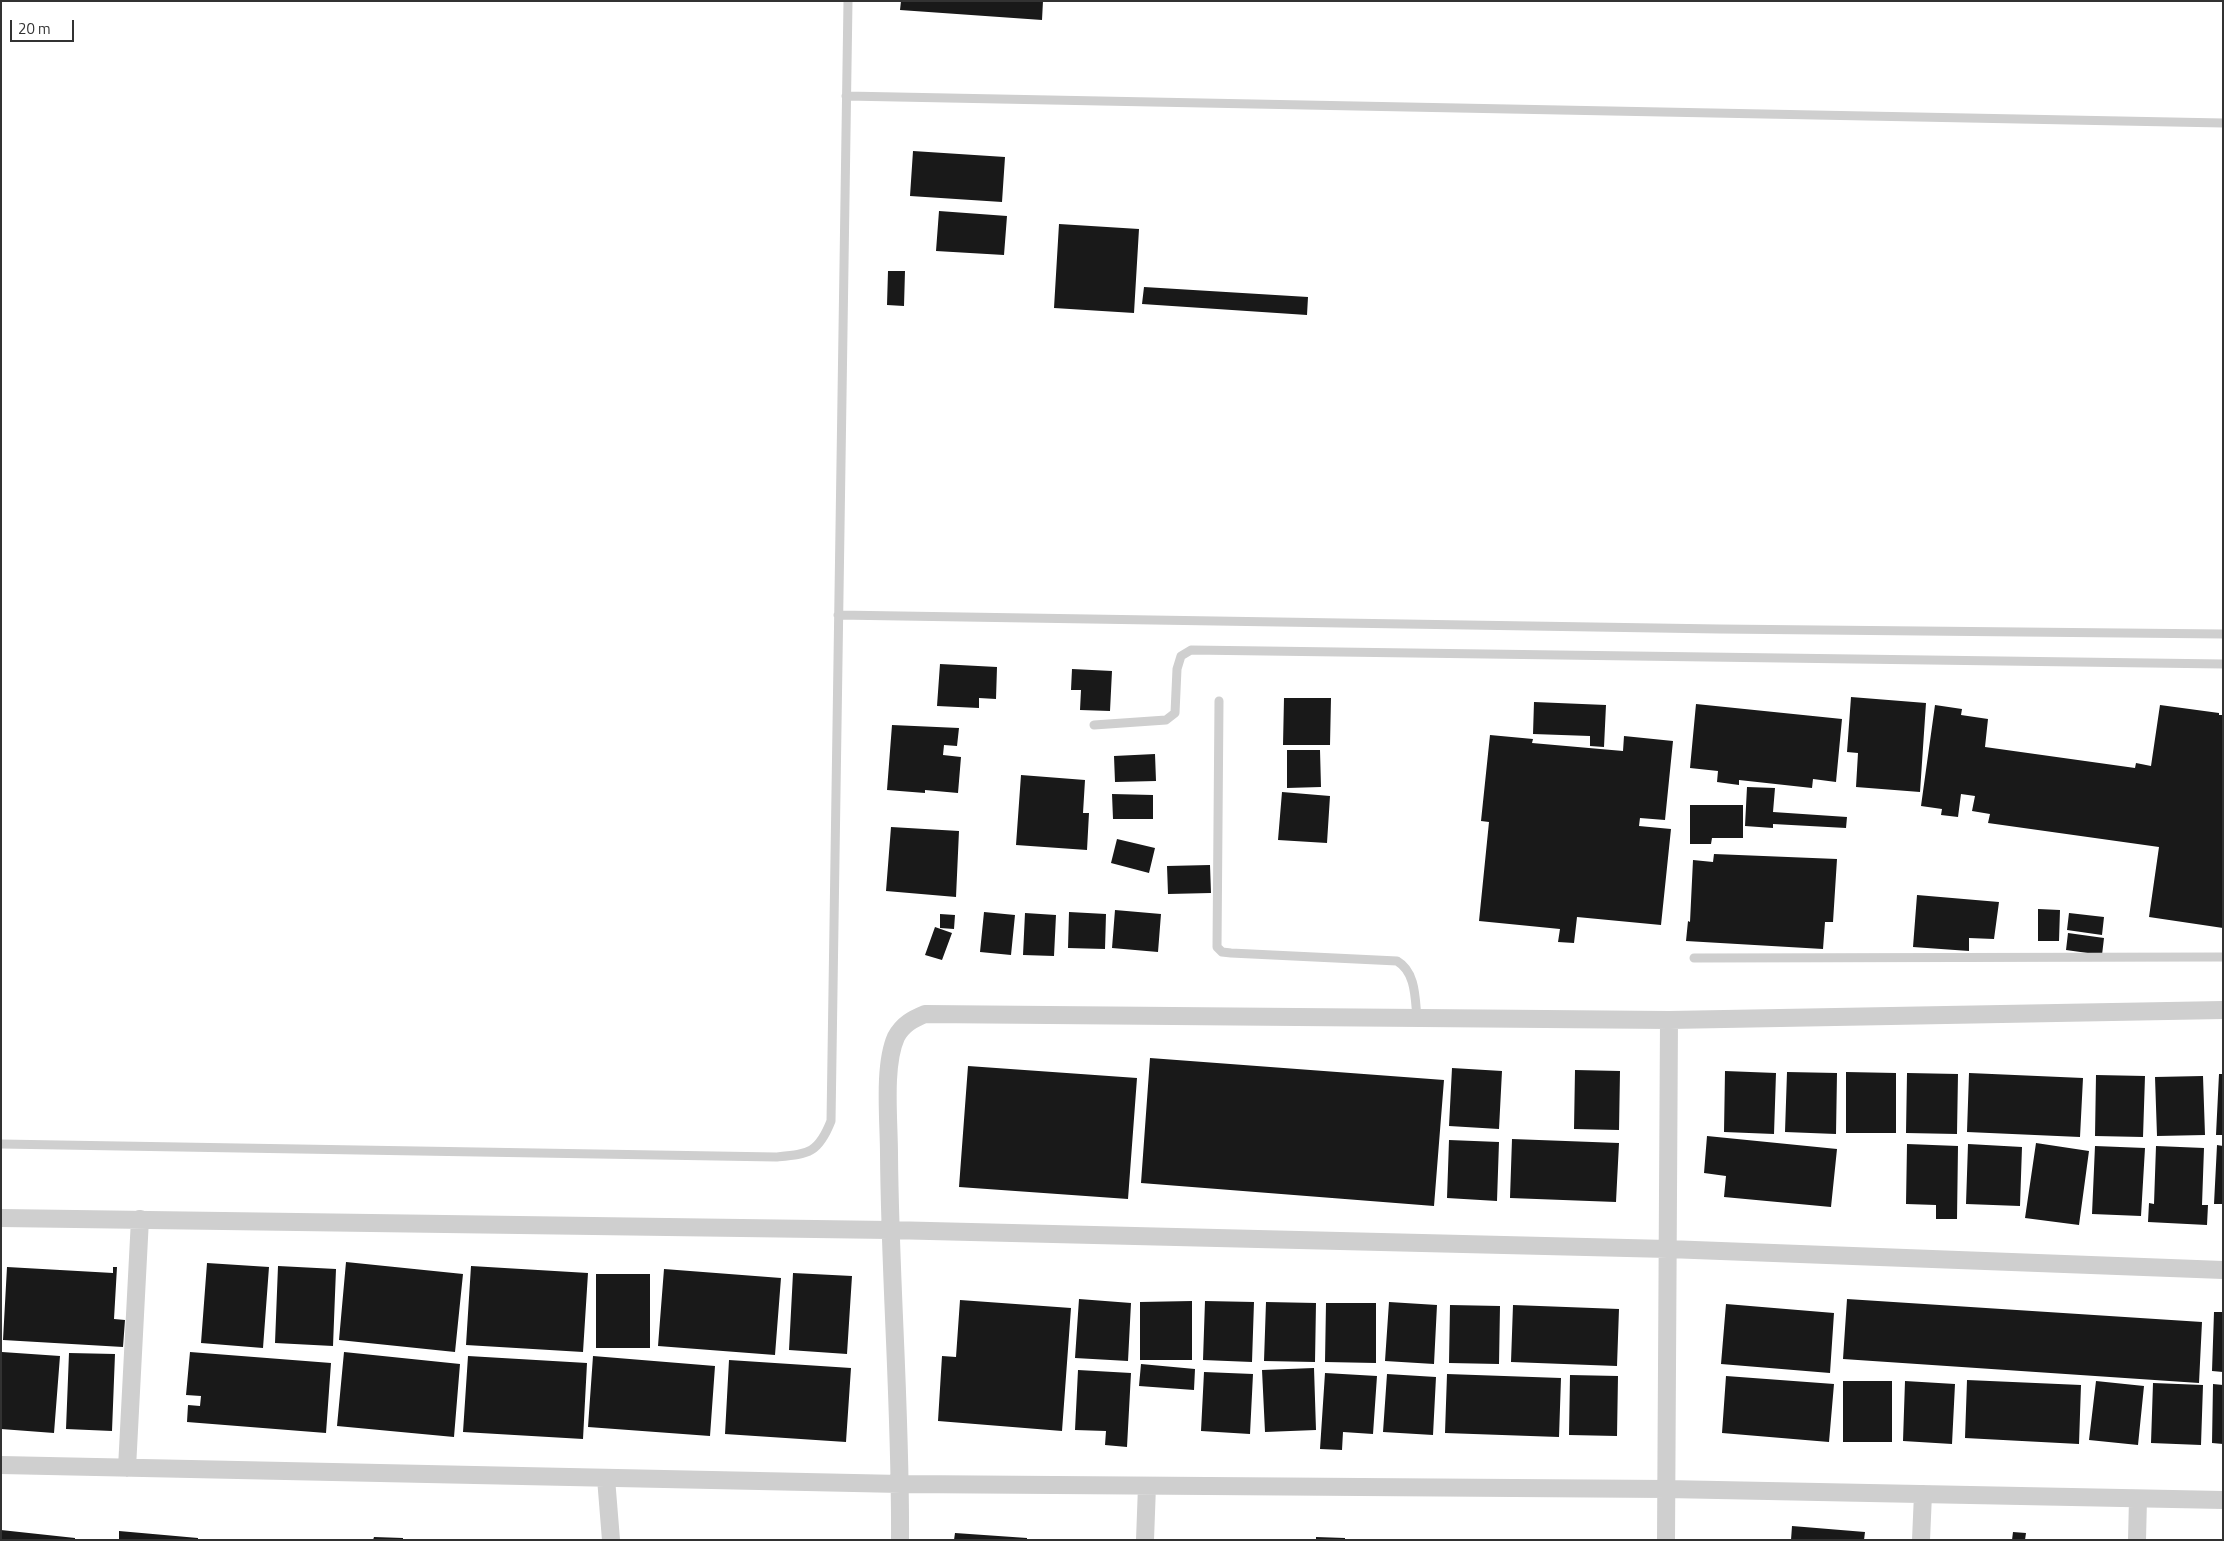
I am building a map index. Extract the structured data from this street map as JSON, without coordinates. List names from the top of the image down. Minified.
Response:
{"scale_bar":"20 m"}
